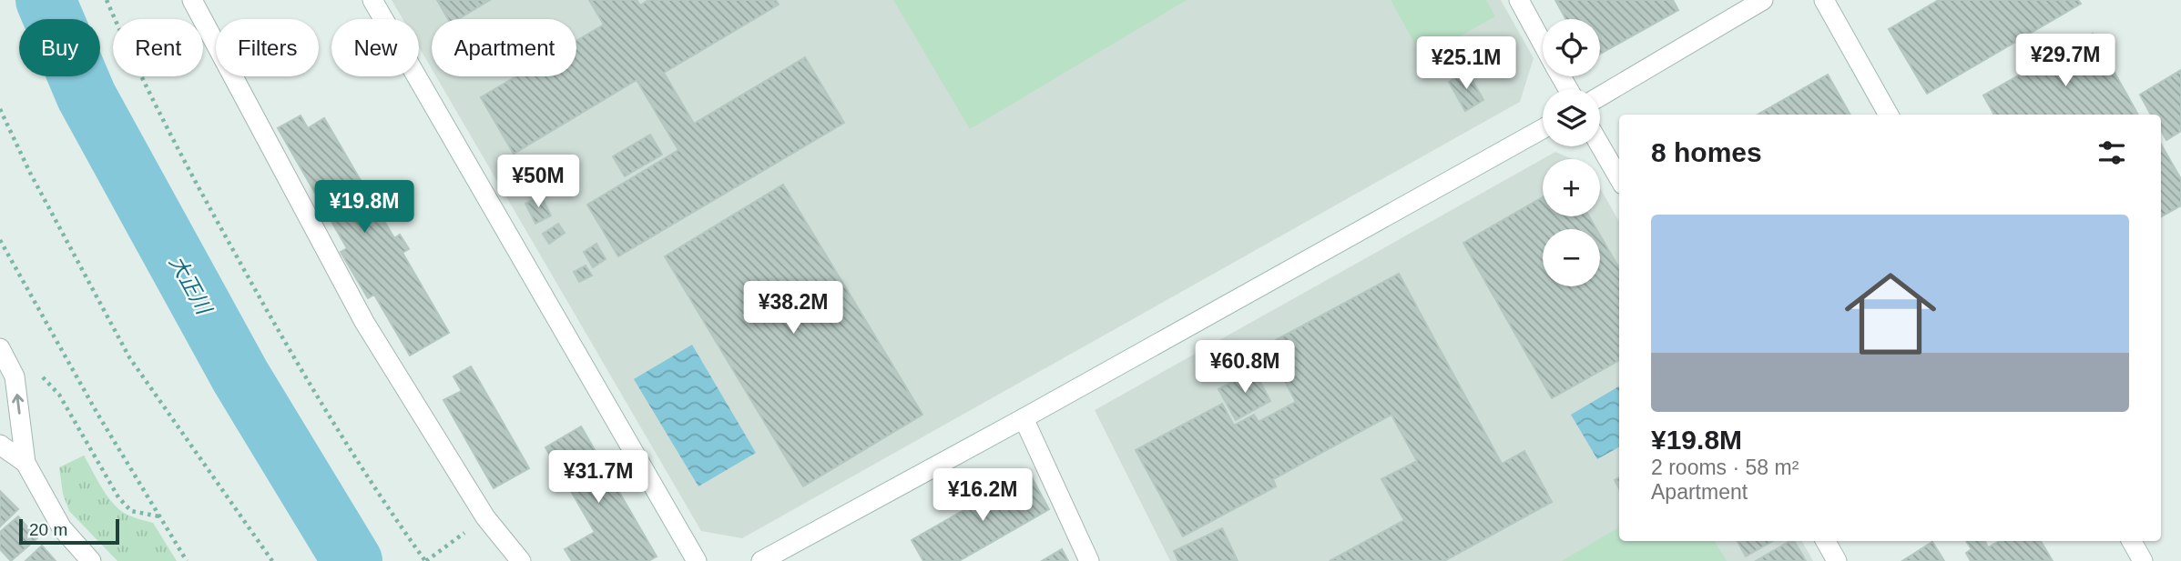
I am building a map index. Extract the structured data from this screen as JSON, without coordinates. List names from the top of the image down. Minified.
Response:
{"water":["大正川"],"scale_bar":"20 m","page":{"map_buttons":["+","−"],"chip":["Buy","Rent","Filters","New","Apartment"],"price":["¥29.7M","¥25.1M","¥50M","¥19.8M","¥38.2M","¥60.8M","¥31.7M","¥16.2M"],"heading":"8 homes","list":[{"name":"¥19.8M","note":"2 rooms · 58 m² · Apartment"}],"scale":"20 m"}}
